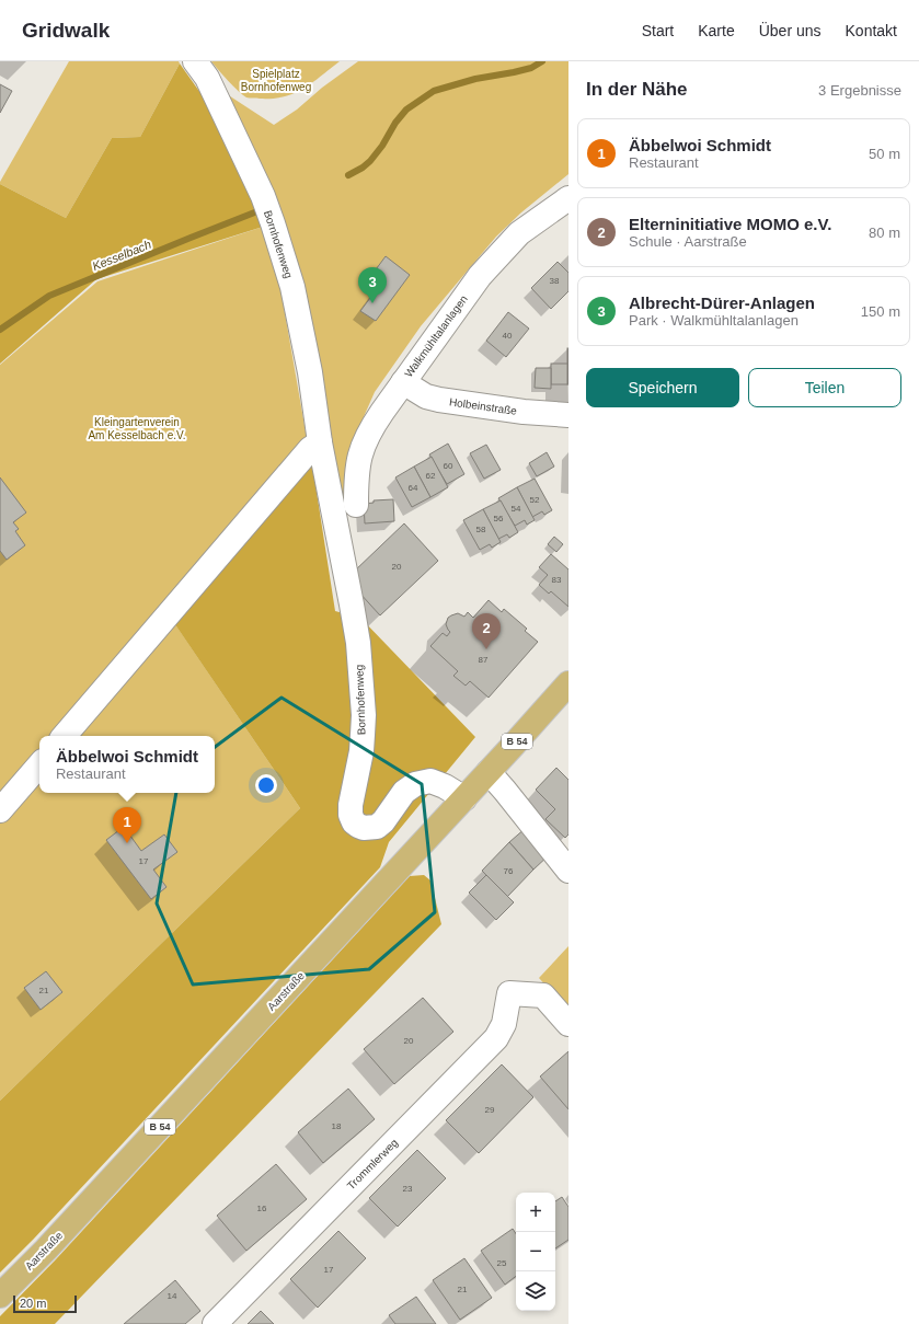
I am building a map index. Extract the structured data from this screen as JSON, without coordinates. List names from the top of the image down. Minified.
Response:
{"streets":{"main road":["B 54","Aarstraße"],"street":["Bornhofenweg","Walkmühltalanlagen","Holbeinstraße","Trommlerweg"]},"crossings":[["Bornhofenweg","Aarstraße"],["Walkmühltalanlagen","Holbeinstraße"]],"water":["Kesselbach"],"parks":["Spielplatz Bornhofenweg","Kleingartenverein Am Kesselbach e.V."],"house_numbers":["38","40","60","62","64","52","54","56","58","20","83","87","17","76","21","20","29","18","23","16","25","17","21","14"],"scale_bar":"20 m","page":{"header":"Gridwalk","nav":["Start","Karte","Über uns","Kontakt"],"heading":["In der Nähe","3 Ergebnisse"],"list":[{"mark":"1","name":"Äbbelwoi Schmidt","note":"Restaurant","value":"50 m"},{"mark":"2","name":"Elterninitiative MOMO e.V.","note":"Schule · Aarstraße","value":"80 m"},{"mark":"3","name":"Albrecht-Dürer-Anlagen","note":"Park · Walkmühltalanlagen","value":"150 m"}],"pins":["3","2","1"],"buttons":["Speichern","Teilen"],"popup":["Äbbelwoi Schmidt","Restaurant"],"map_buttons":["+","−"],"scale":"20 m"}}
